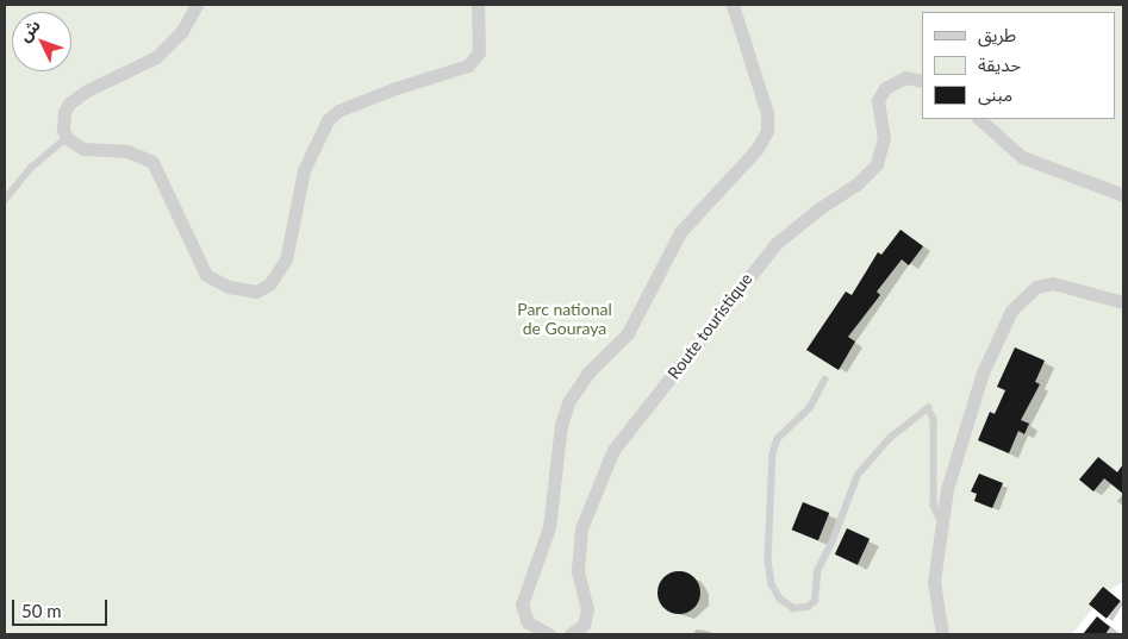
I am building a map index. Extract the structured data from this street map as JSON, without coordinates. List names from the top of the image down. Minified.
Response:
{"streets":{"street":["Route touristique"]},"parks":["Parc national de Gouraya"],"legend":["طريق","حديقة","مبنى"],"scale_bar":"50 m","north":"top left"}
